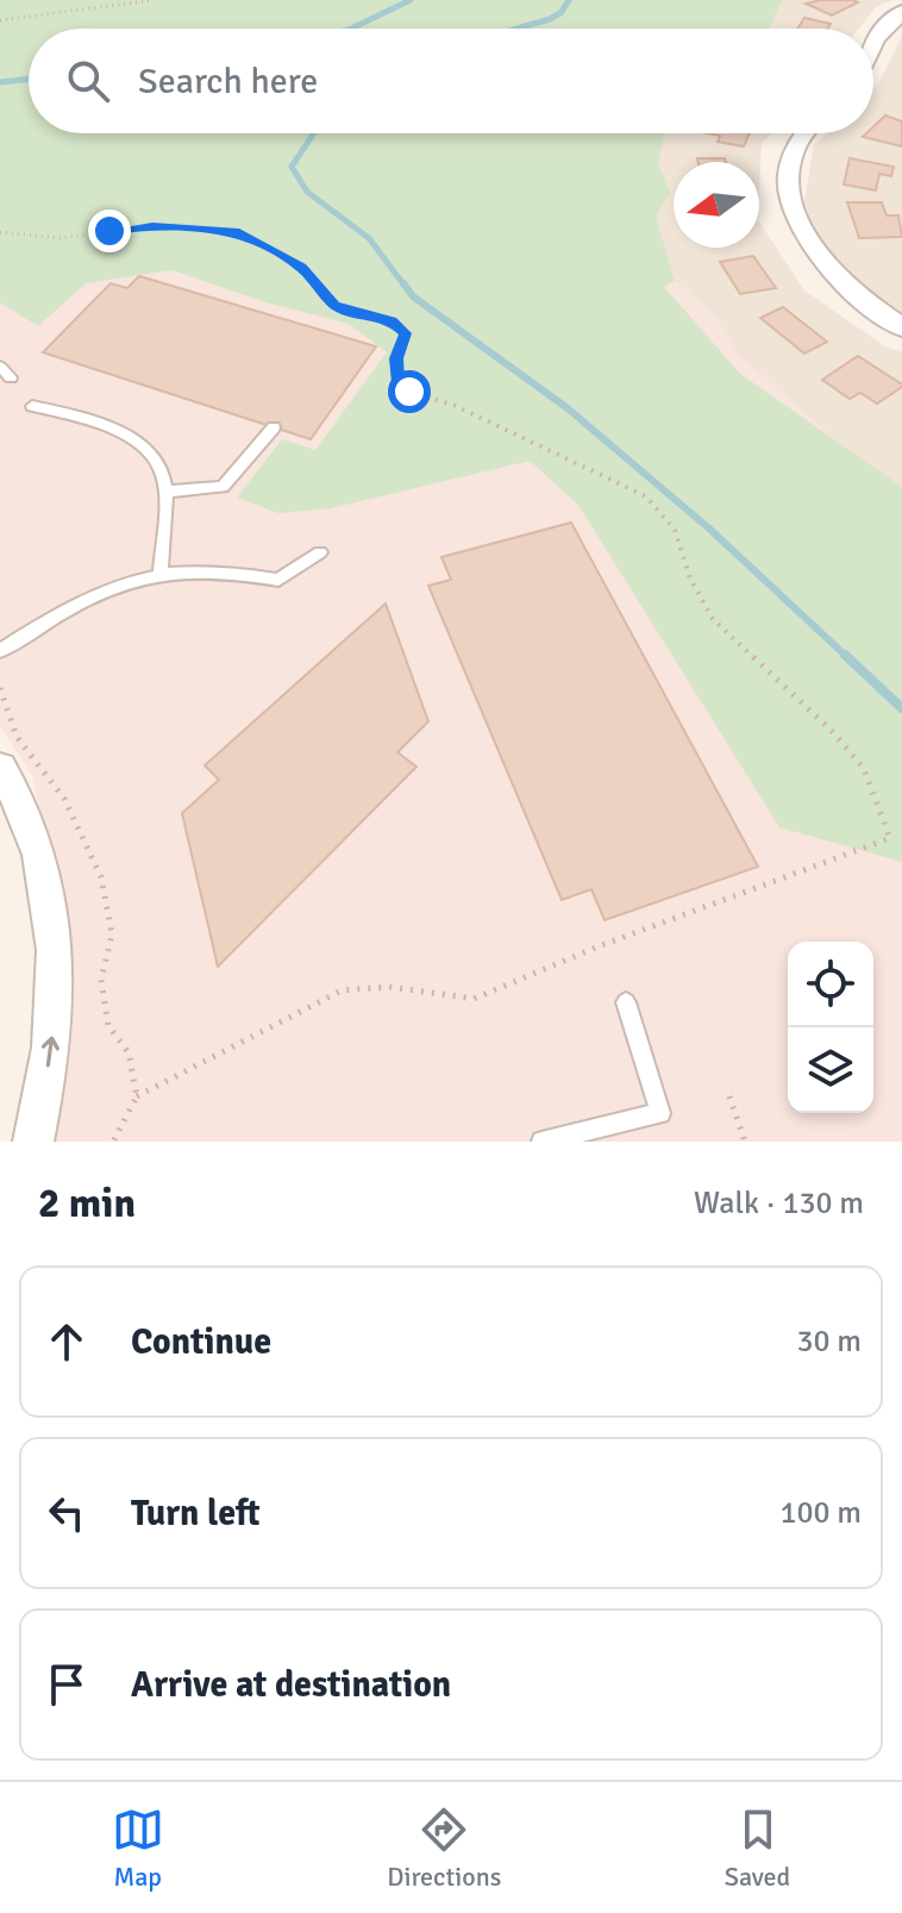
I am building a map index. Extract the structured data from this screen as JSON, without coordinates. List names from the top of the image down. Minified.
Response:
{"north":"left","page":{"search":"Search here","heading":["2 min","Walk · 130 m"],"list":[["Continue","30 m"],["Turn left","100 m"],"Arrive at destination"],"nav":["Map","Directions","Saved"]}}
